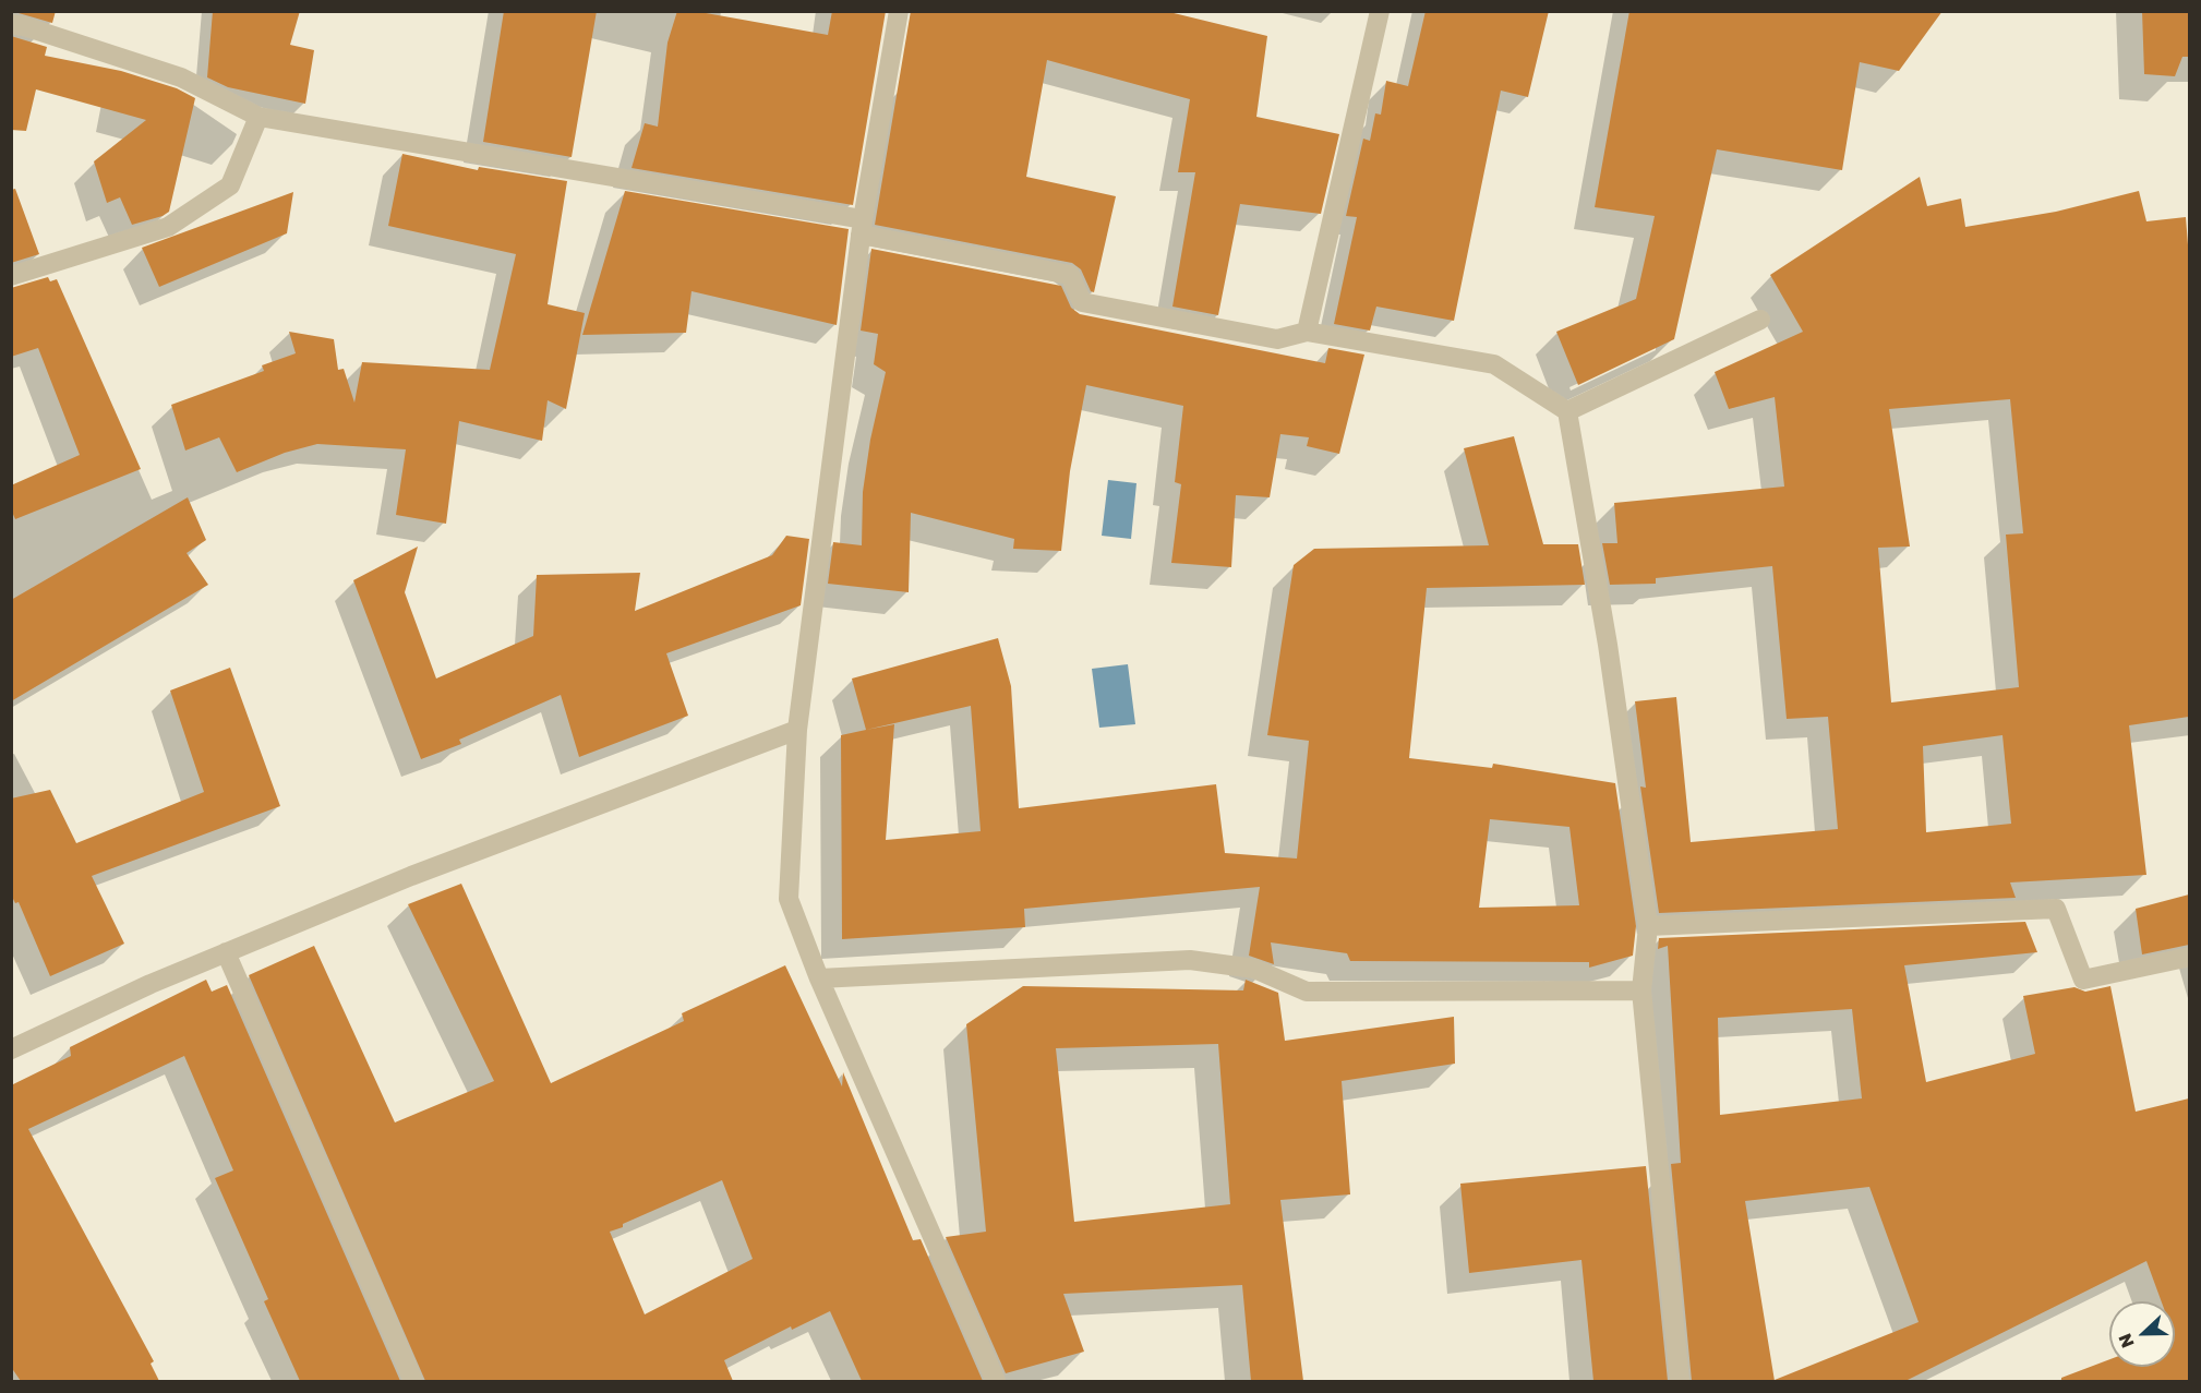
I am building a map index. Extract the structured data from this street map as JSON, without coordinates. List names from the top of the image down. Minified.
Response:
{"north":"left"}
